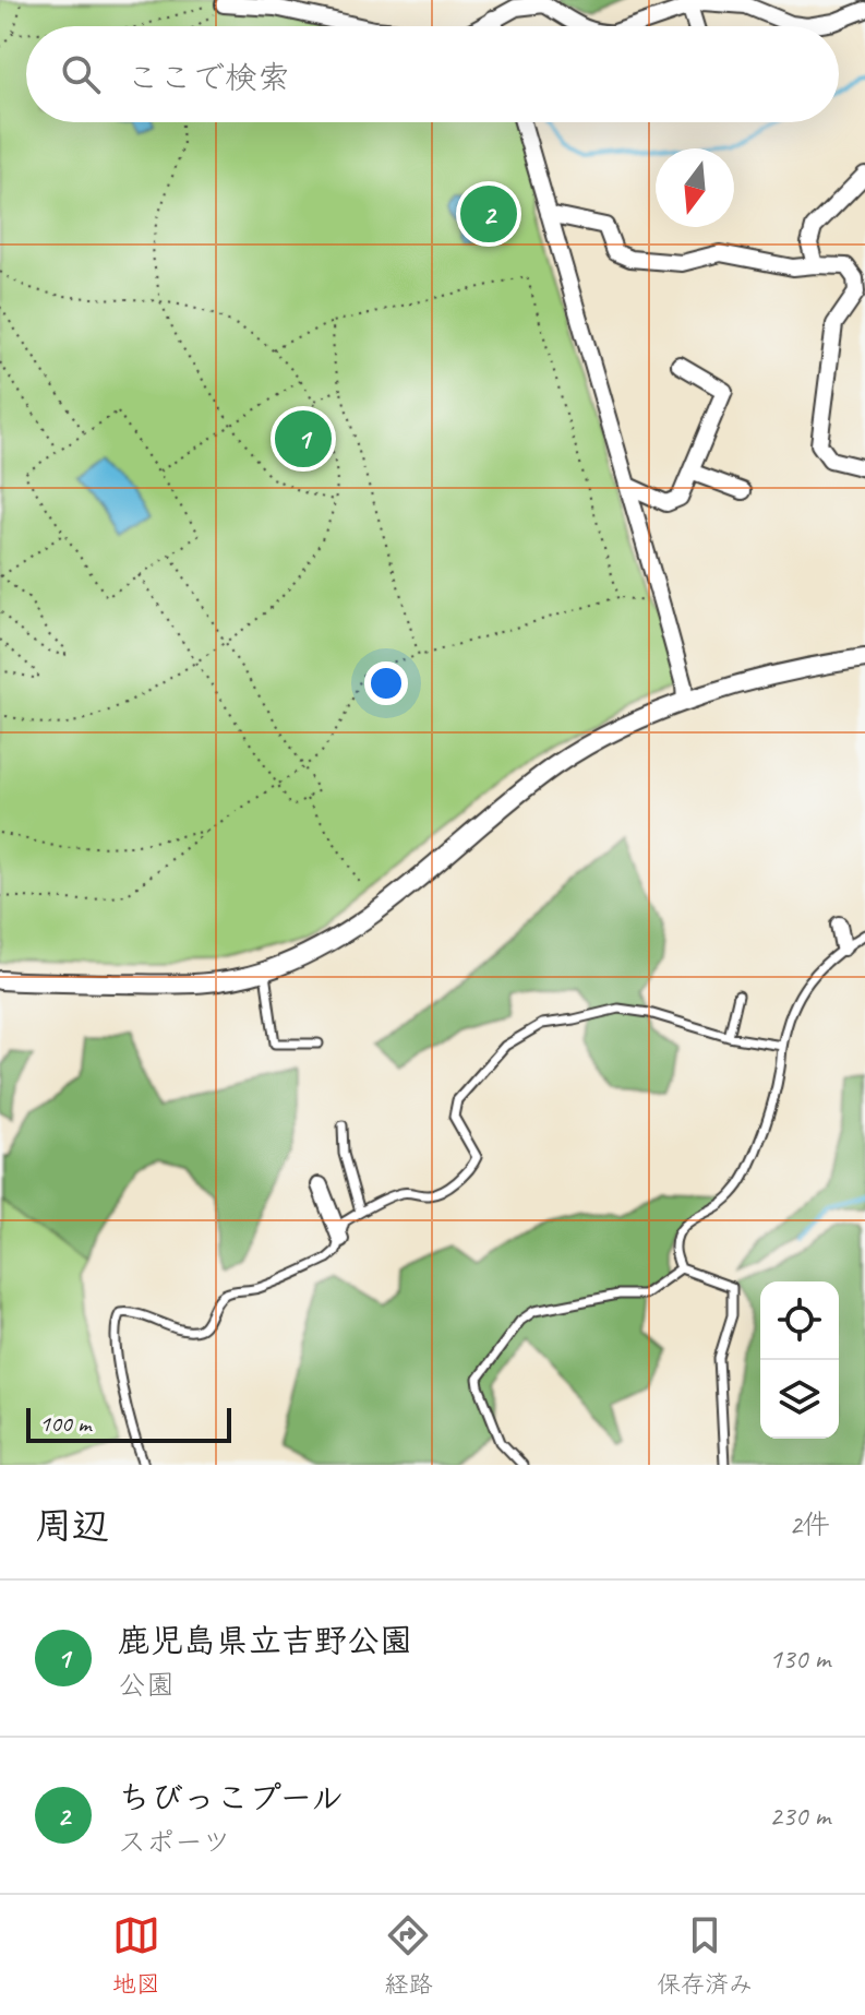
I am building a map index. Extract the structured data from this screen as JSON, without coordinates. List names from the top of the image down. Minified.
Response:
{"scale_bar":"100 m","north":"bottom","page":{"search":"ここで検索","pins":["2","1"],"scale":"100 m","heading":["周辺","2件"],"list":[{"mark":"1","name":"鹿児島県立吉野公園","note":"公園","value":"130 m"},{"mark":"2","name":"ちびっこプール","note":"スポーツ","value":"230 m"}],"nav":["地図","経路","保存済み"]}}
